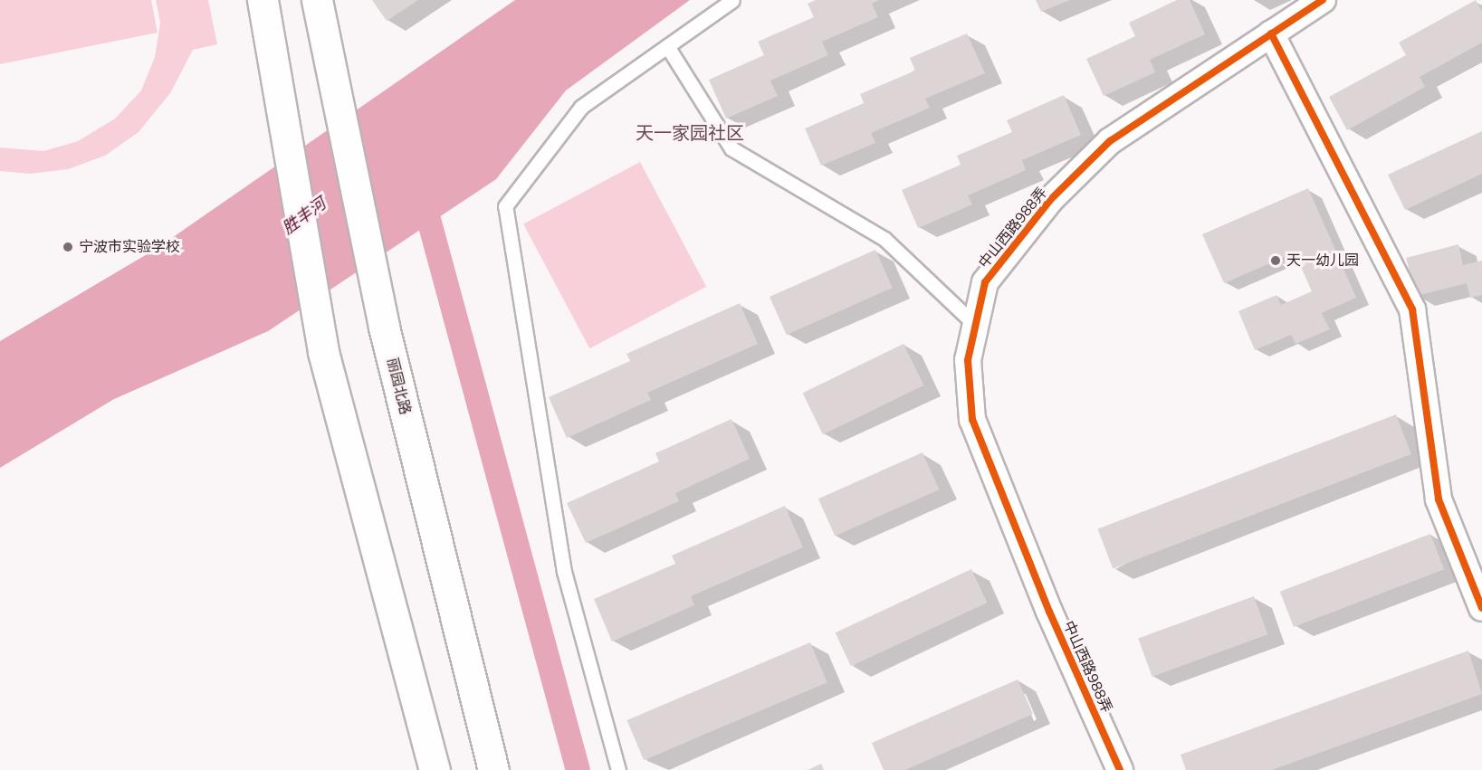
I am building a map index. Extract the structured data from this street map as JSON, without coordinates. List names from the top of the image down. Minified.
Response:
{"streets":{"main road":["丽园北路"],"street":["中山西路988弄"]},"districts":["天一家园社区"],"water":["胜丰河"],"places":["宁波市实验学校","天一幼儿园"]}
